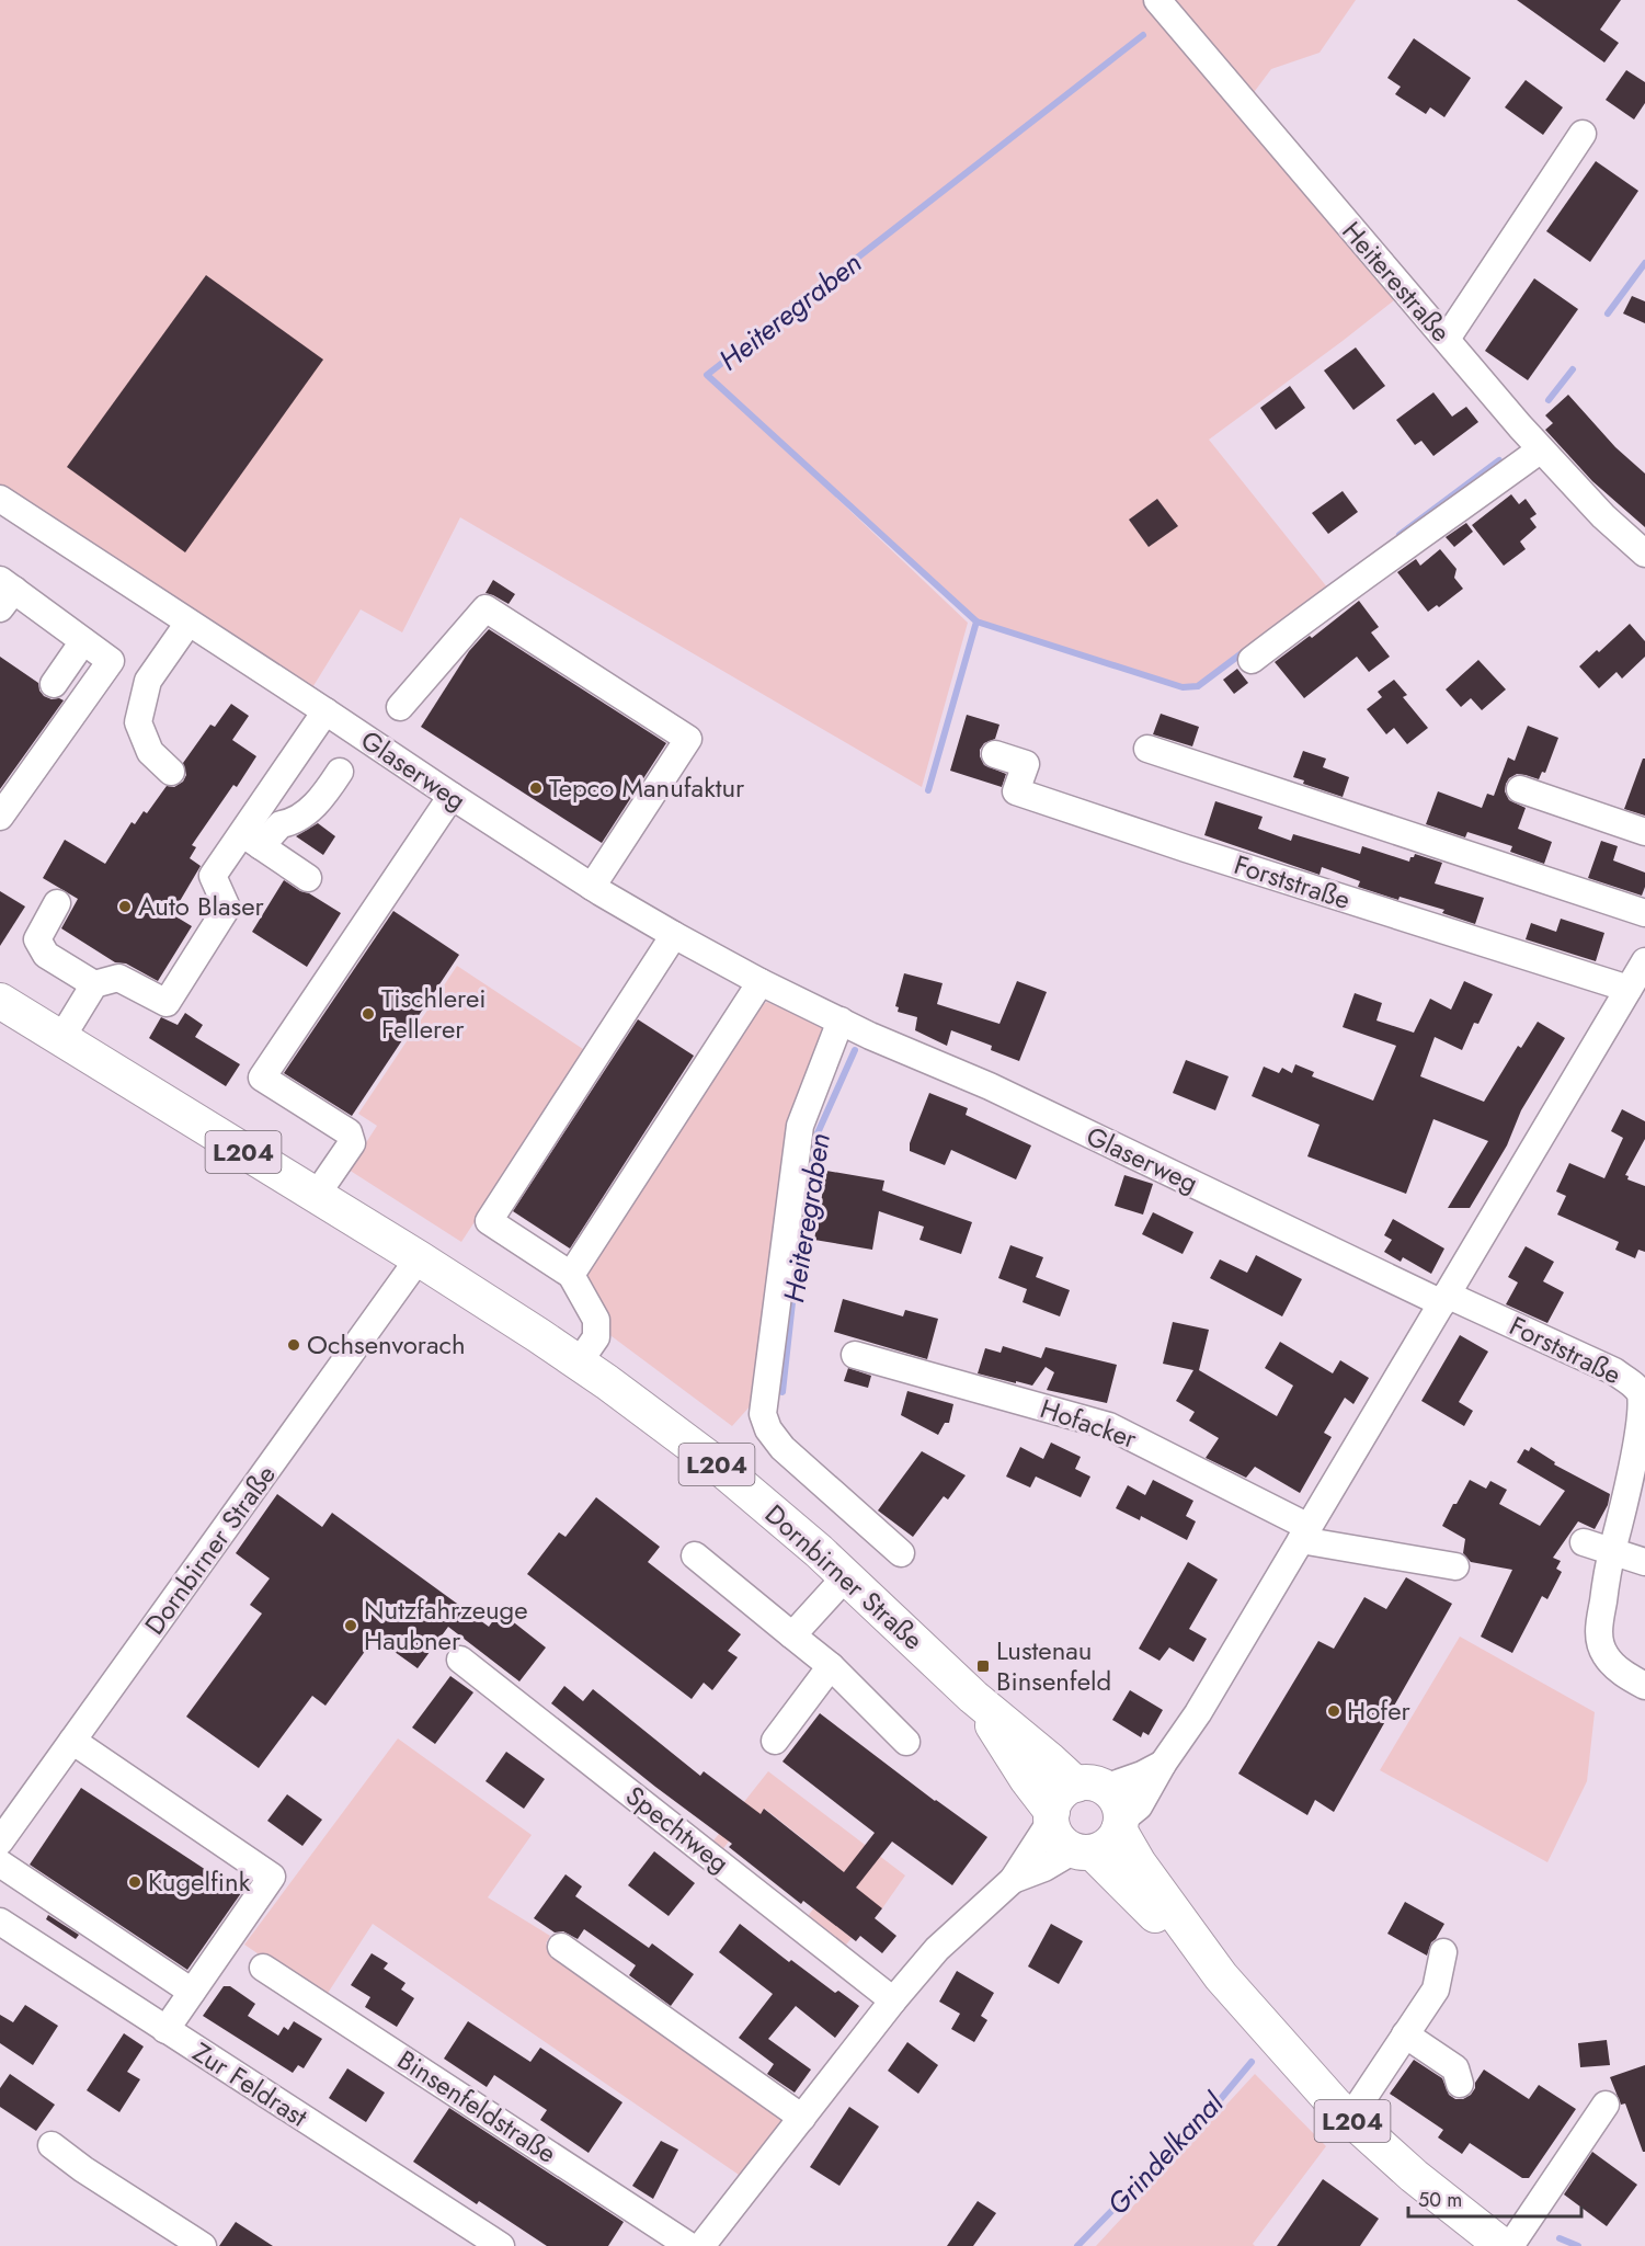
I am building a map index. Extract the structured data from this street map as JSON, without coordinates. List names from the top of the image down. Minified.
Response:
{"streets":{"main road":["L204","Dornbirner Straße"],"street":["Heiterestraße","Glaserweg","Forststraße","Hofacker","Spechtweg","Zur Feldrast","Binsenfeldstraße"]},"crossings":[["Glaserweg","Forststraße"]],"water":["Heiteregraben","Grindelkanal"],"places":{"other":["Tepco Manufaktur","Auto Blaser","Tischlerei Fellerer","Ochsenvorach","Nutzfahrzeuge Haubner","Hofer","Kugelfink"],"transit":["Lustenau Binsenfeld"]},"scale_bar":"50 m"}
